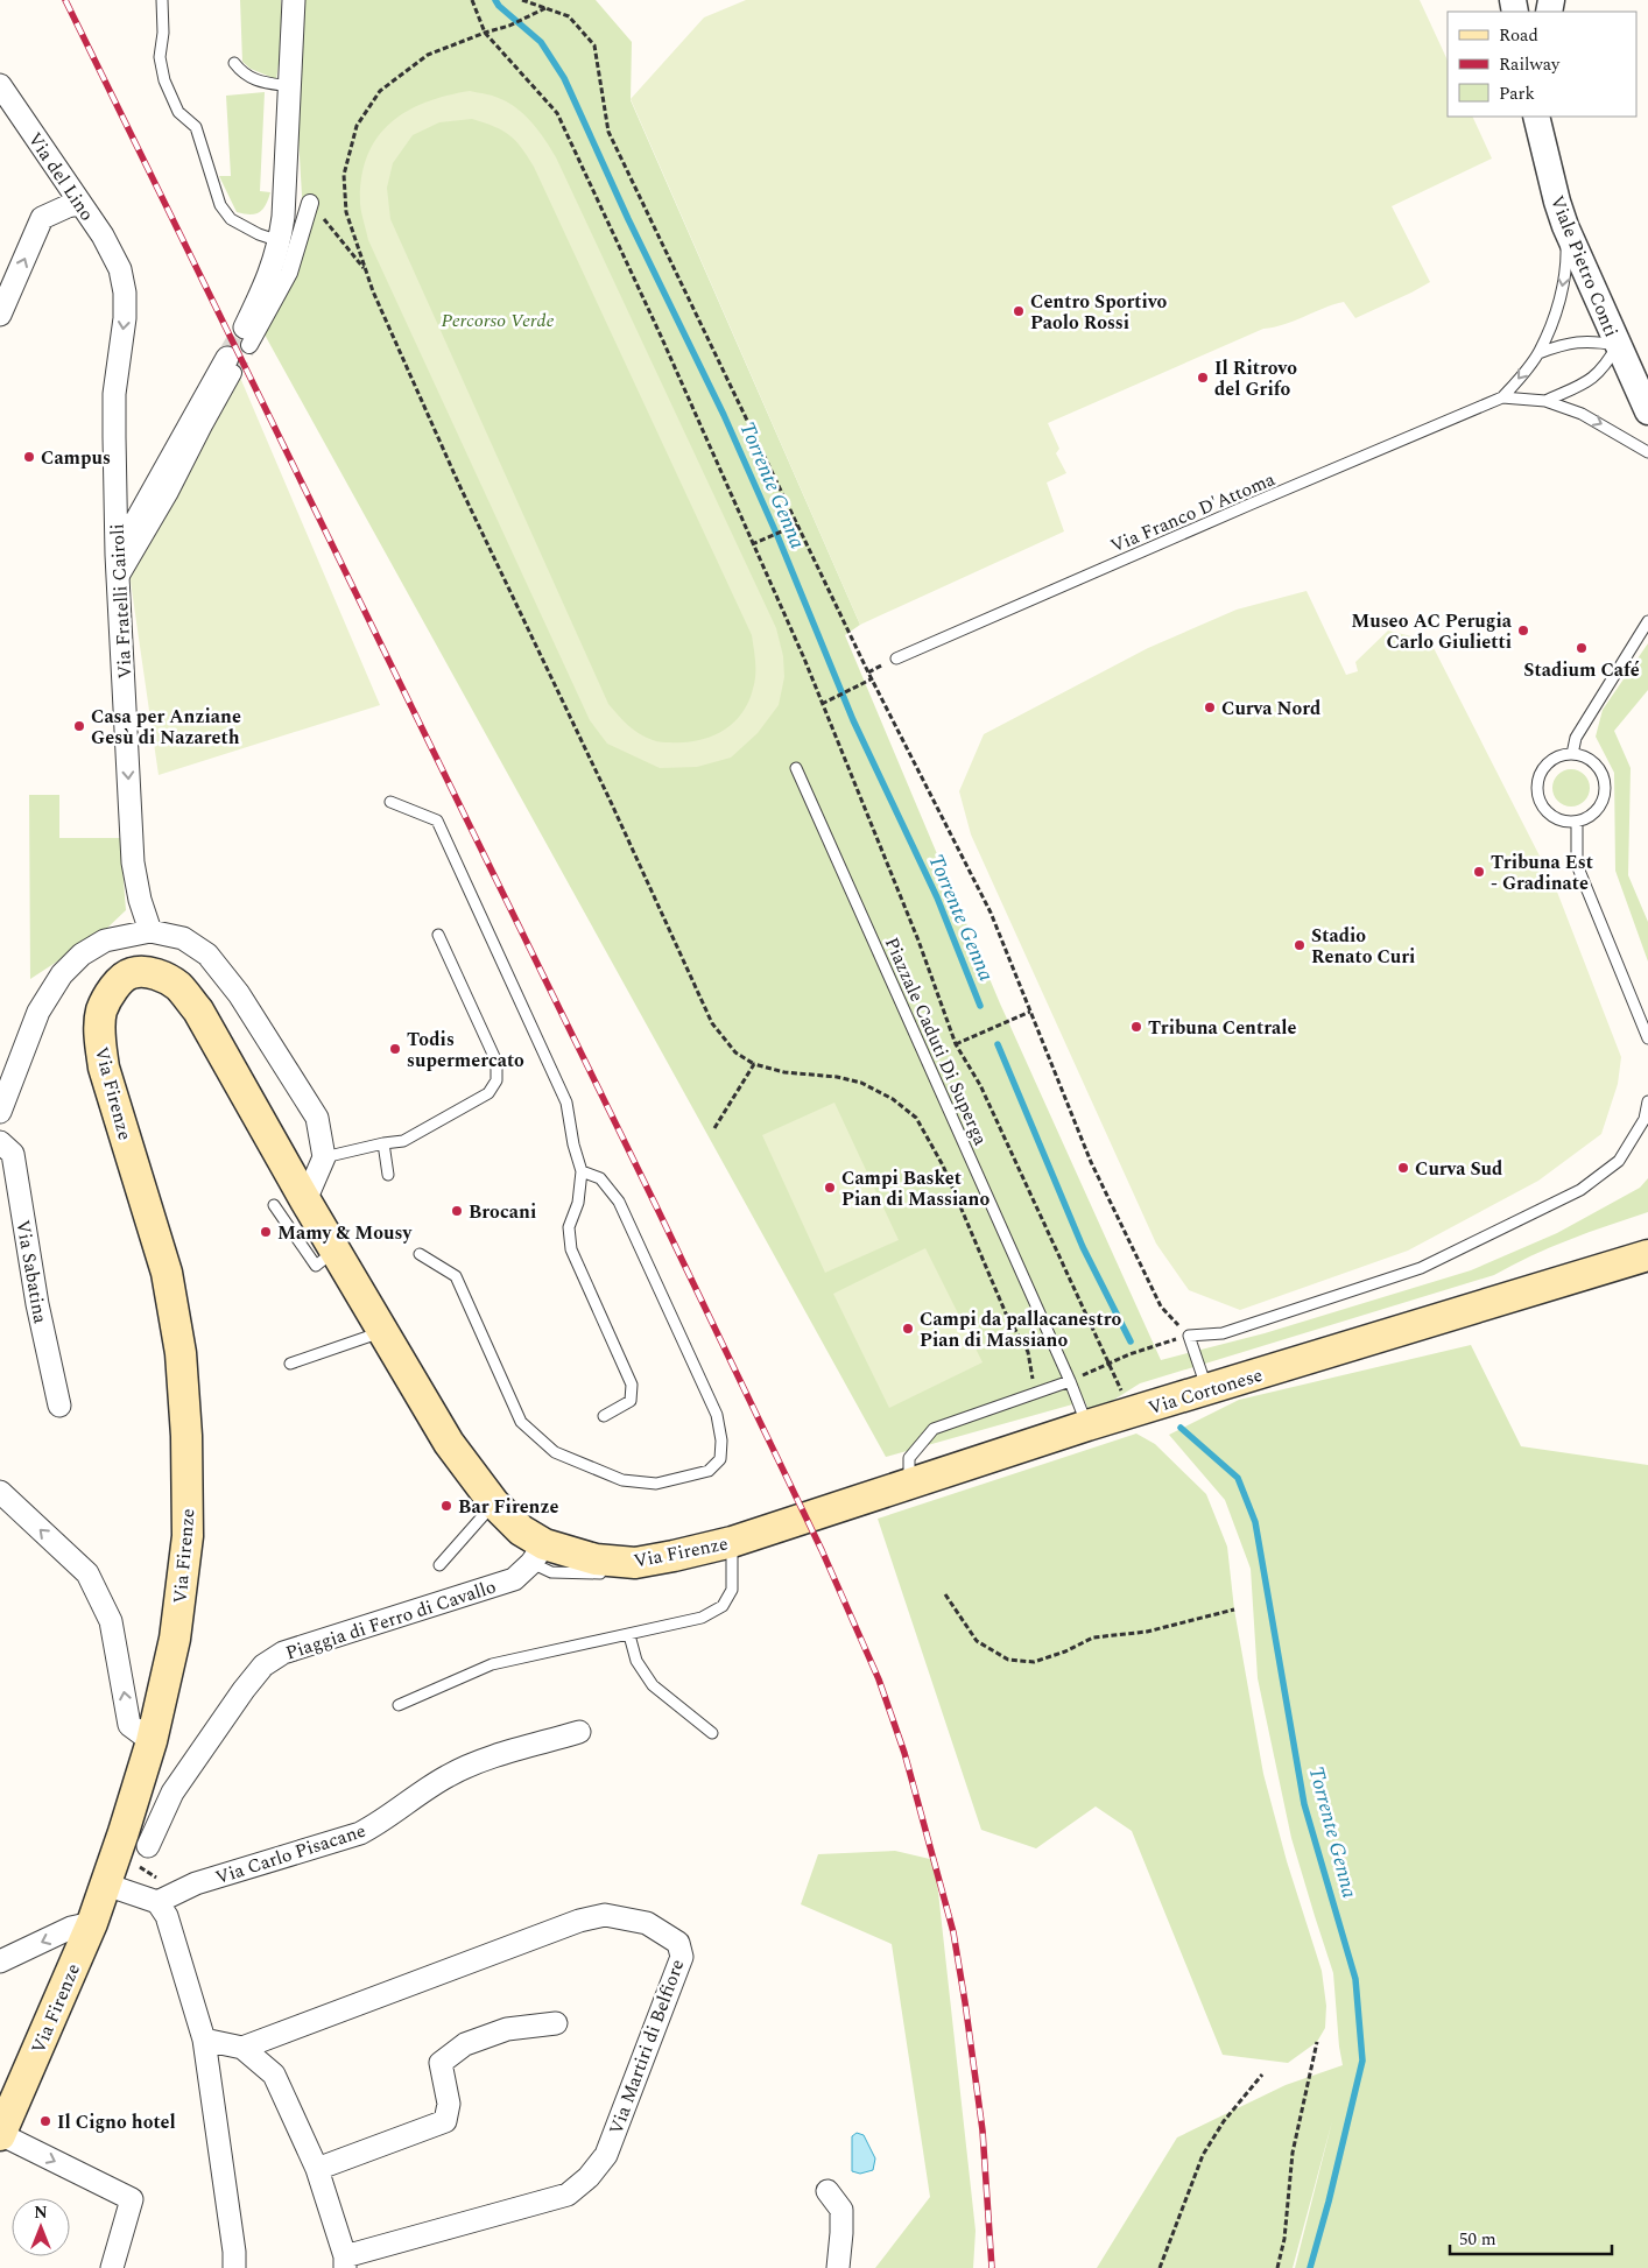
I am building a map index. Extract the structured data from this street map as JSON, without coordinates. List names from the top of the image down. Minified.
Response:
{"streets":{"main road":["Via Firenze","Via Cortonese"],"street":["Via del Lino","Viale Pietro Conti","Via Fratelli Cairoli","Via Sabatina","Piaggia di Ferro di Cavallo","Via Carlo Pisacane","Via Martiri di Belfiore"],"lane":["Via Franco D'Attoma","Piazzale Caduti Di Superga"]},"crossings":[["Via del Lino","Via Fratelli Cairoli"],["Viale Pietro Conti","Via Franco D'Attoma"],["Piazzale Caduti Di Superga","Via Cortonese"],["Via Firenze","Via Cortonese"],["Via Firenze","Piaggia di Ferro di Cavallo"]],"one_way":["Via Fratelli Cairoli"],"water":["Torrente Genna"],"parks":["Percorso Verde"],"places":["Centro Sportivo Paolo Rossi","Il Ritrovo del Grifo","Campus","Museo AC Perugia Carlo Giulietti","Stadium Café","Curva Nord","Casa per Anziane Gesù di Nazareth","Tribuna Est - Gradinate","Stadio Renato Curi","Tribuna Centrale","Todis supermercato","Curva Sud","Campi Basket Pian di Massiano","Brocani","Mamy & Mousy","Campi da pallacanestro Pian di Massiano","Bar Firenze","Il Cigno hotel"],"legend":["Road","Railway","Park"],"scale_bar":"50 m","north":"top"}
